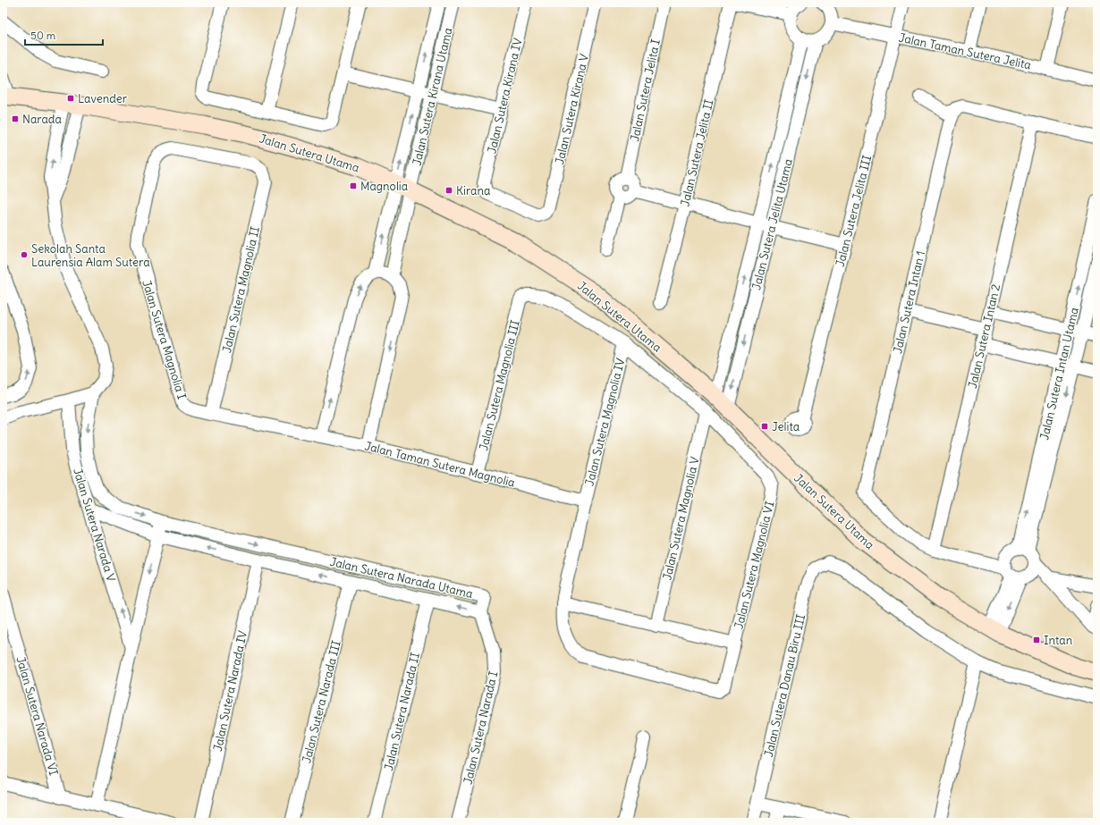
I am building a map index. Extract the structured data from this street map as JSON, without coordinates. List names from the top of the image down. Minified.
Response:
{"streets":{"street":["Jalan Taman Sutera Jelita","Jalan Sutera Jelita I","Jalan Sutera Kirana IV","Jalan Sutera Kirana Utama","Jalan Sutera Kirana V","Jalan Sutera Utama","Jalan Sutera Jelita II","Jalan Sutera Jelita III","Jalan Sutera Jelita Utama","Jalan Sutera Magnolia II","Jalan Sutera Intan 1","Jalan Sutera Intan 2","Jalan Sutera Magnolia I","Jalan Sutera Intan Utama","Jalan Sutera Magnolia III","Jalan Sutera Magnolia IV","Jalan Taman Sutera Magnolia","Jalan Sutera Magnolia V","Jalan Sutera Narada V","Jalan Sutera Magnolia VI","Jalan Sutera Narada Utama","Jalan Sutera Danau Biru III","Jalan Sutera Narada IV","Jalan Sutera Narada III","Jalan Sutera Narada II","Jalan Sutera Narada VI","Jalan Sutera Narada I"]},"crossings":[["Jalan Taman Sutera Jelita","Jalan Sutera Jelita III"],["Jalan Sutera Kirana IV","Jalan Sutera Kirana V"],["Jalan Sutera Kirana Utama","Jalan Sutera Utama"],["Jalan Sutera Utama","Jalan Sutera Jelita Utama"],["Jalan Sutera Magnolia II","Jalan Sutera Magnolia I"],["Jalan Sutera Magnolia II","Jalan Taman Sutera Magnolia"],["Jalan Sutera Intan 1","Jalan Sutera Intan 2"],["Jalan Sutera Magnolia I","Jalan Taman Sutera Magnolia"],["Jalan Sutera Magnolia III","Jalan Sutera Magnolia IV"],["Jalan Sutera Magnolia III","Jalan Taman Sutera Magnolia"],["Jalan Sutera Magnolia IV","Jalan Taman Sutera Magnolia"],["Jalan Sutera Magnolia V","Jalan Sutera Magnolia VI"],["Jalan Sutera Narada V","Jalan Sutera Narada Utama"],["Jalan Sutera Narada Utama","Jalan Sutera Narada IV"],["Jalan Sutera Narada Utama","Jalan Sutera Narada III"],["Jalan Sutera Narada Utama","Jalan Sutera Narada II"],["Jalan Sutera Narada Utama","Jalan Sutera Narada I"]],"places":{"transit":["Lavender","Narada","Magnolia","Kirana","Jelita","Intan"],"other":["Sekolah Santa Laurensia Alam Sutera"]},"scale_bar":"50 m"}
